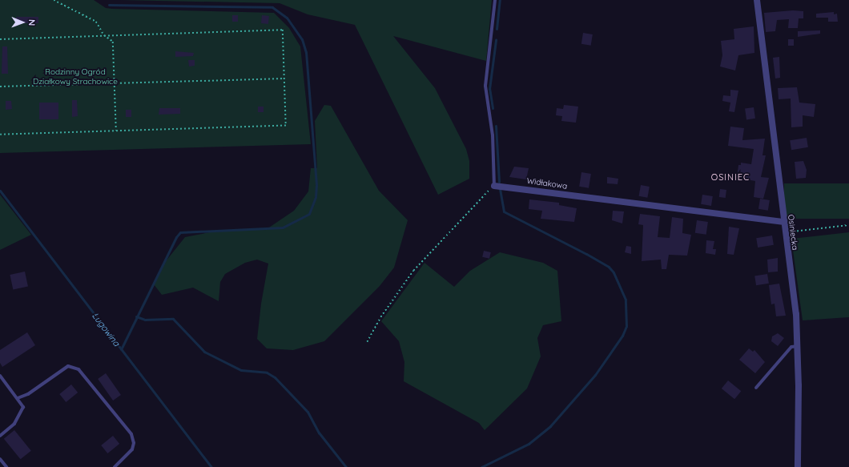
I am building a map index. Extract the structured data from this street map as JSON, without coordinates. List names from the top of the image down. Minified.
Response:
{"streets":{"street":["Widłakowa","Osiniecka"]},"crossings":[["Widłakowa","Osiniecka"]],"districts":["OSINIEC"],"water":["Ługowina"],"parks":["Rodzinny Ogród Działkowy Strachowice"],"north":"right"}
